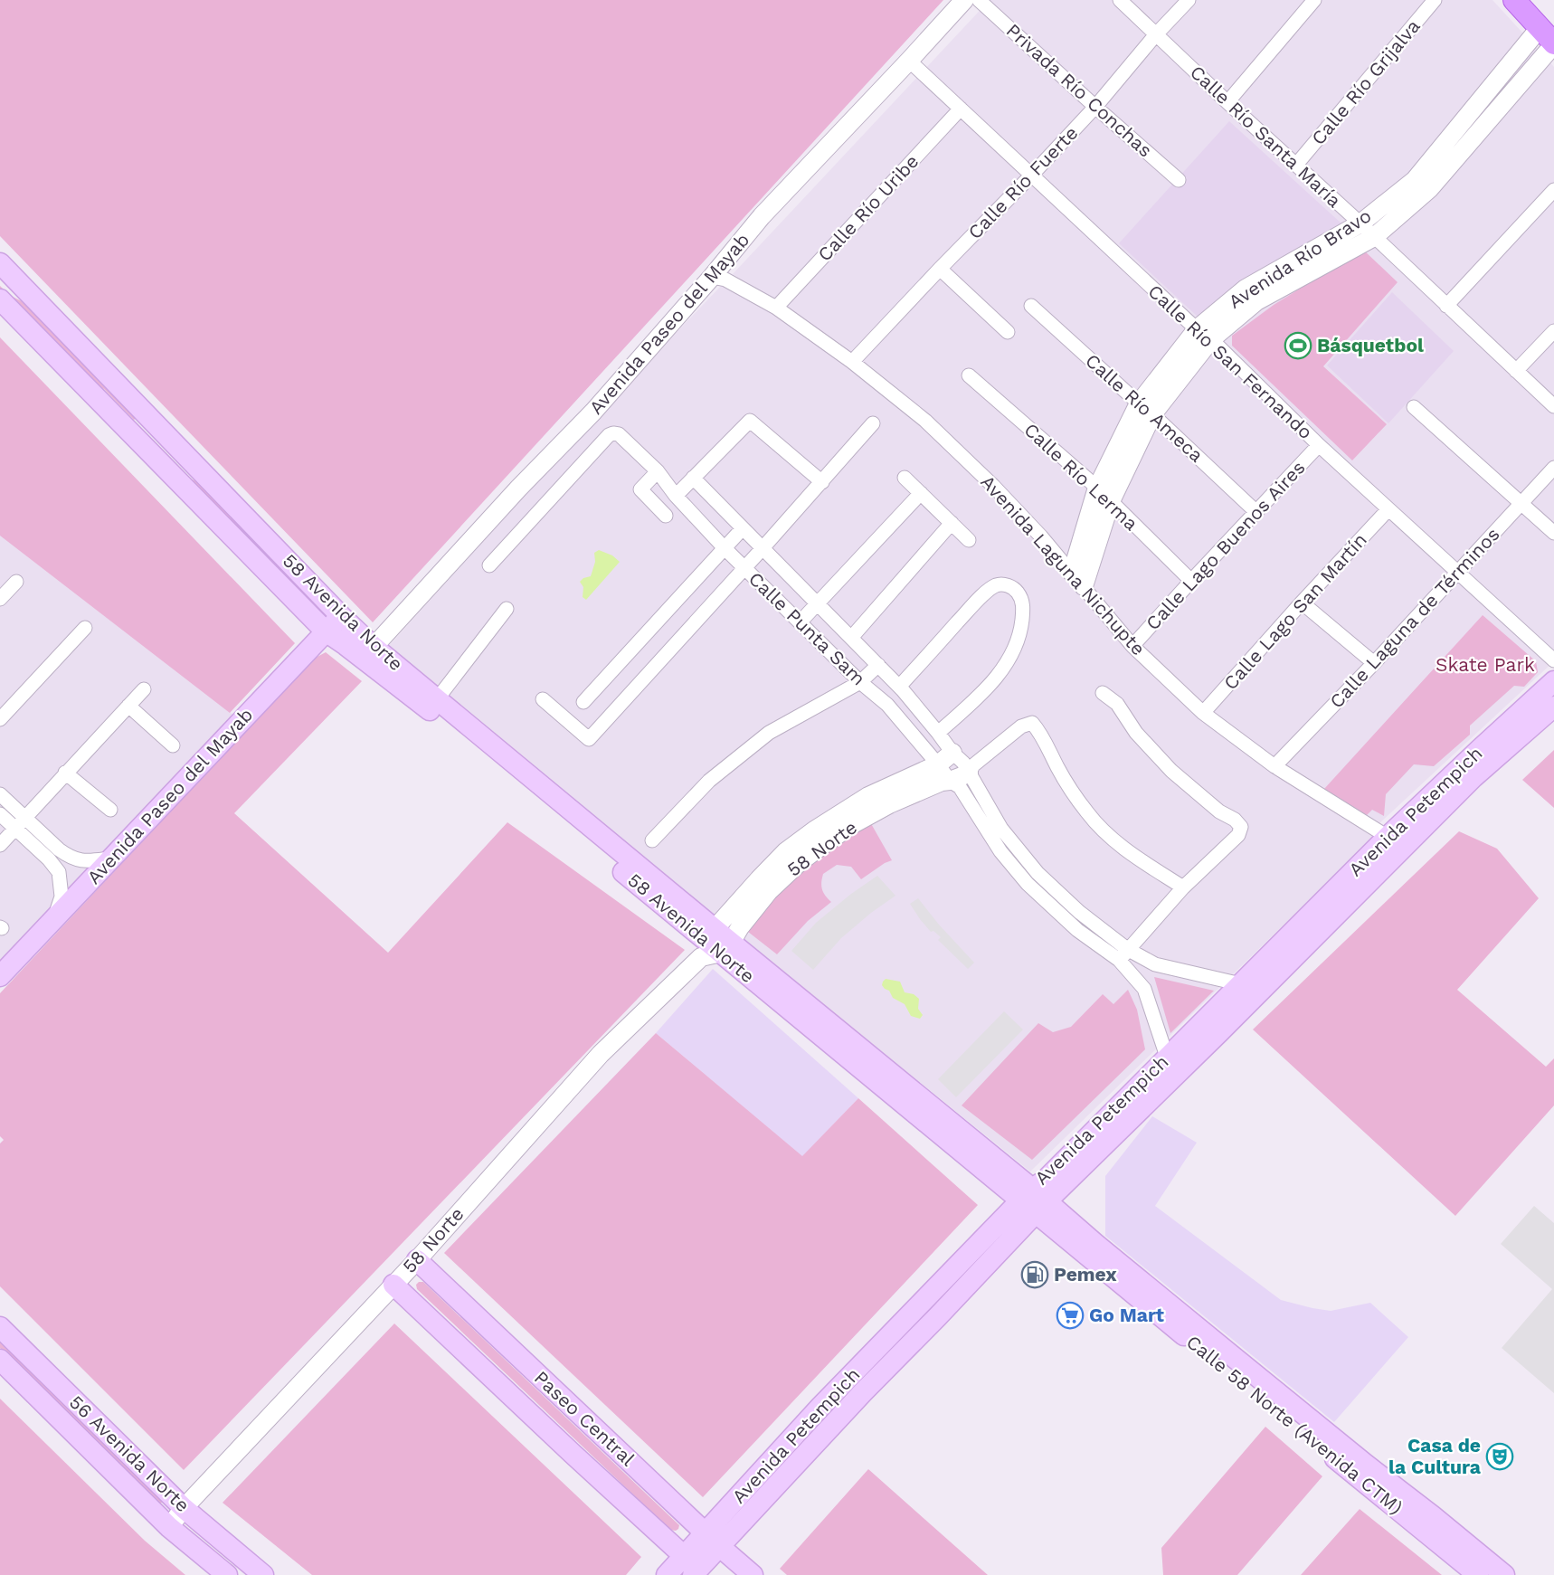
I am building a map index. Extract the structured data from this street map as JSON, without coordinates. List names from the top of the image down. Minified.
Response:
{"streets":{"main road":["Avenida Paseo del Mayab","58 Avenida Norte","Avenida Petempich","Paseo Central","Calle 58 Norte (Avenida CTM)","56 Avenida Norte"],"street":["Calle Río Grijalva","Privada Río Conchas","Calle Río Santa María","Calle Río Fuerte","Calle Río Uribe","Avenida Río Bravo","Calle Río San Fernando","Calle Río Ameca","Calle Río Lerma","Calle Lago Buenos Aires","Avenida Laguna Nichupte","Calle Lago San Martín","Calle Laguna de Términos","Calle Punta Sam","58 Norte"]},"crossings":[["Calle Río Grijalva","Calle Río Santa María"],["Privada Río Conchas","Calle Río Fuerte"],["Calle Río Santa María","Calle Río Fuerte"],["Calle Río Santa María","Avenida Río Bravo"],["Calle Río Fuerte","Calle Río San Fernando"],["Calle Río Fuerte","Avenida Laguna Nichupte"],["Calle Río Uribe","Calle Río San Fernando"],["Calle Río Uribe","Avenida Laguna Nichupte"],["Avenida Río Bravo","Calle Río San Fernando"],["Avenida Río Bravo","Calle Río Ameca"],["Avenida Río Bravo","Calle Río Lerma"],["Avenida Río Bravo","Avenida Laguna Nichupte"],["Avenida Paseo del Mayab","Calle Río San Fernando"],["Avenida Paseo del Mayab","Avenida Laguna Nichupte"],["Avenida Paseo del Mayab","58 Avenida Norte"],["Calle Río San Fernando","Calle Lago Buenos Aires"],["Calle Río San Fernando","Calle Lago San Martín"],["Calle Río San Fernando","Calle Laguna de Términos"],["Calle Río Ameca","Calle Lago Buenos Aires"],["Calle Río Lerma","Calle Lago Buenos Aires"],["Calle Lago Buenos Aires","Avenida Laguna Nichupte"],["Avenida Laguna Nichupte","Calle Lago San Martín"],["Avenida Laguna Nichupte","Calle Laguna de Términos"],["Avenida Laguna Nichupte","Avenida Petempich"],["58 Avenida Norte","Avenida Petempich"],["58 Avenida Norte","58 Norte"],["58 Avenida Norte","Calle 58 Norte (Avenida CTM)"],["Calle Punta Sam","Avenida Petempich"],["Calle Punta Sam","58 Norte"],["Avenida Petempich","Paseo Central"],["Avenida Petempich","Calle 58 Norte (Avenida CTM)"],["58 Norte","Paseo Central"],["58 Norte","56 Avenida Norte"]],"parks":["Skate Park"],"places":{"sports":["Básquetbol"],"fuel station":["Pemex"],"supermarket":["Go Mart"],"theatre":["Casa de la Cultura"]}}
